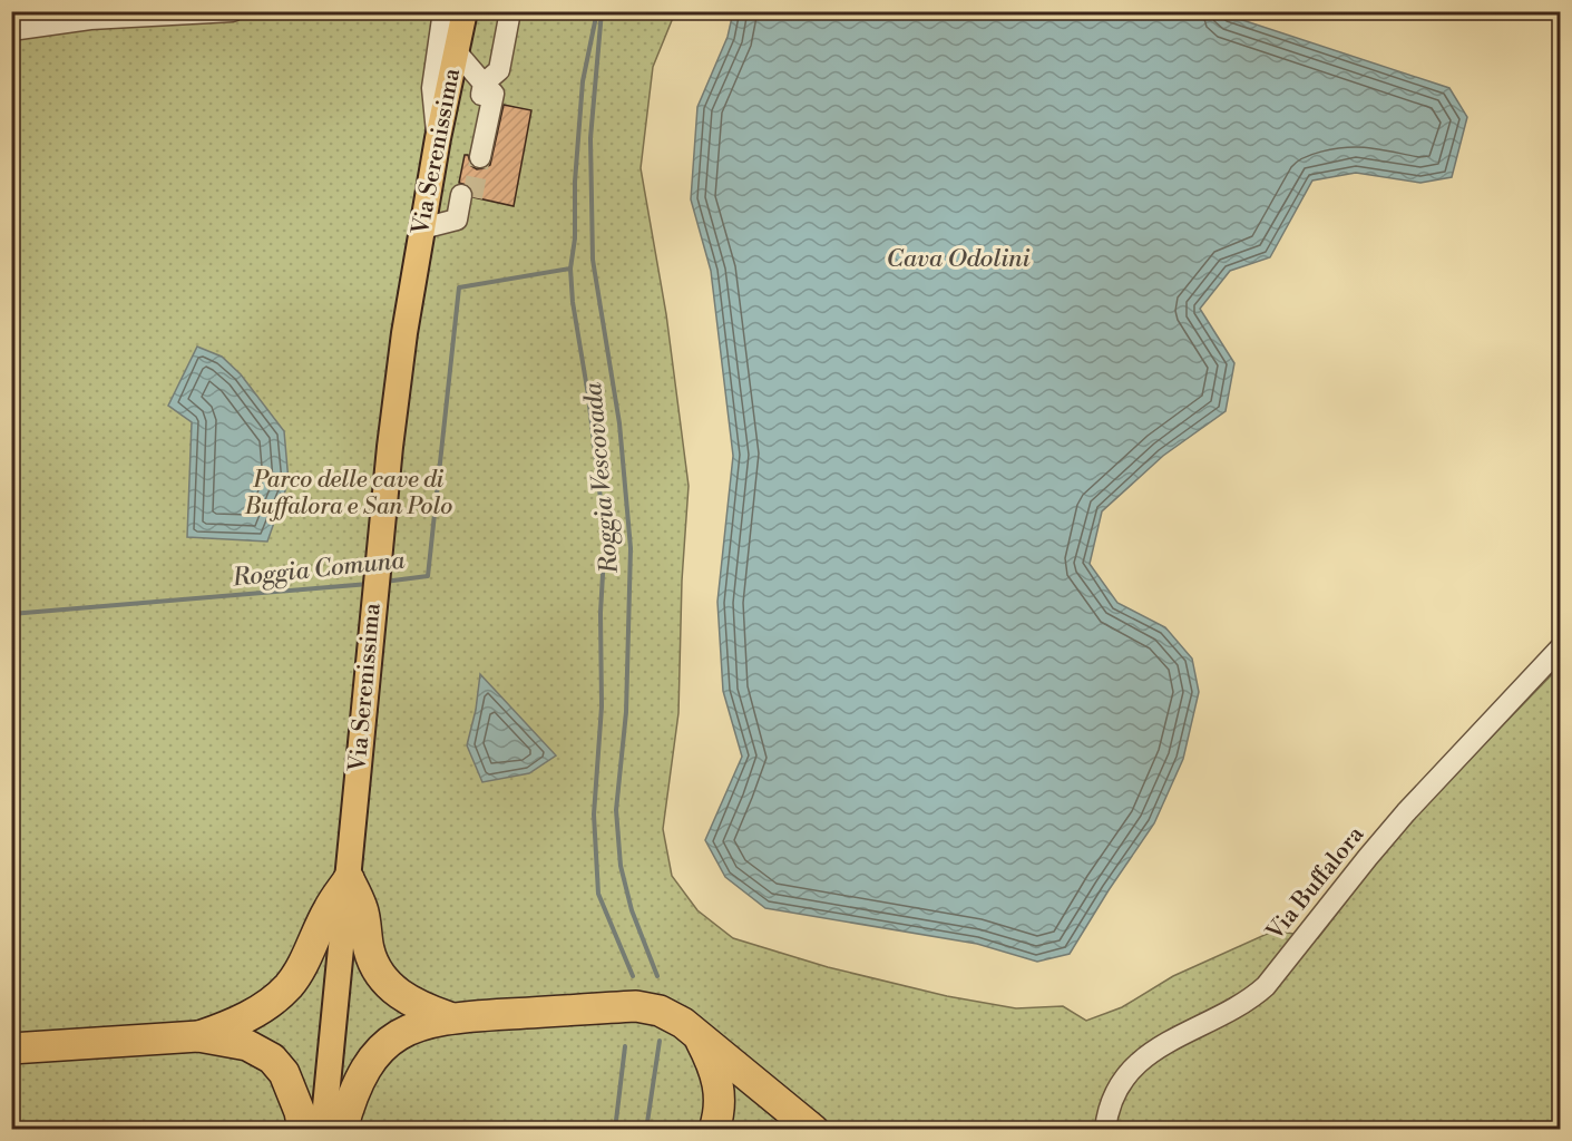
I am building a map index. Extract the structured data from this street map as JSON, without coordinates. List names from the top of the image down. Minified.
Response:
{"streets":{"main road":["Via Serenissima"],"street":["Via Buffalora"]},"water":["Cava Odolini","Roggia Vescovada","Roggia Comuna"],"parks":["Parco delle cave di Buffalora e San Polo"]}
